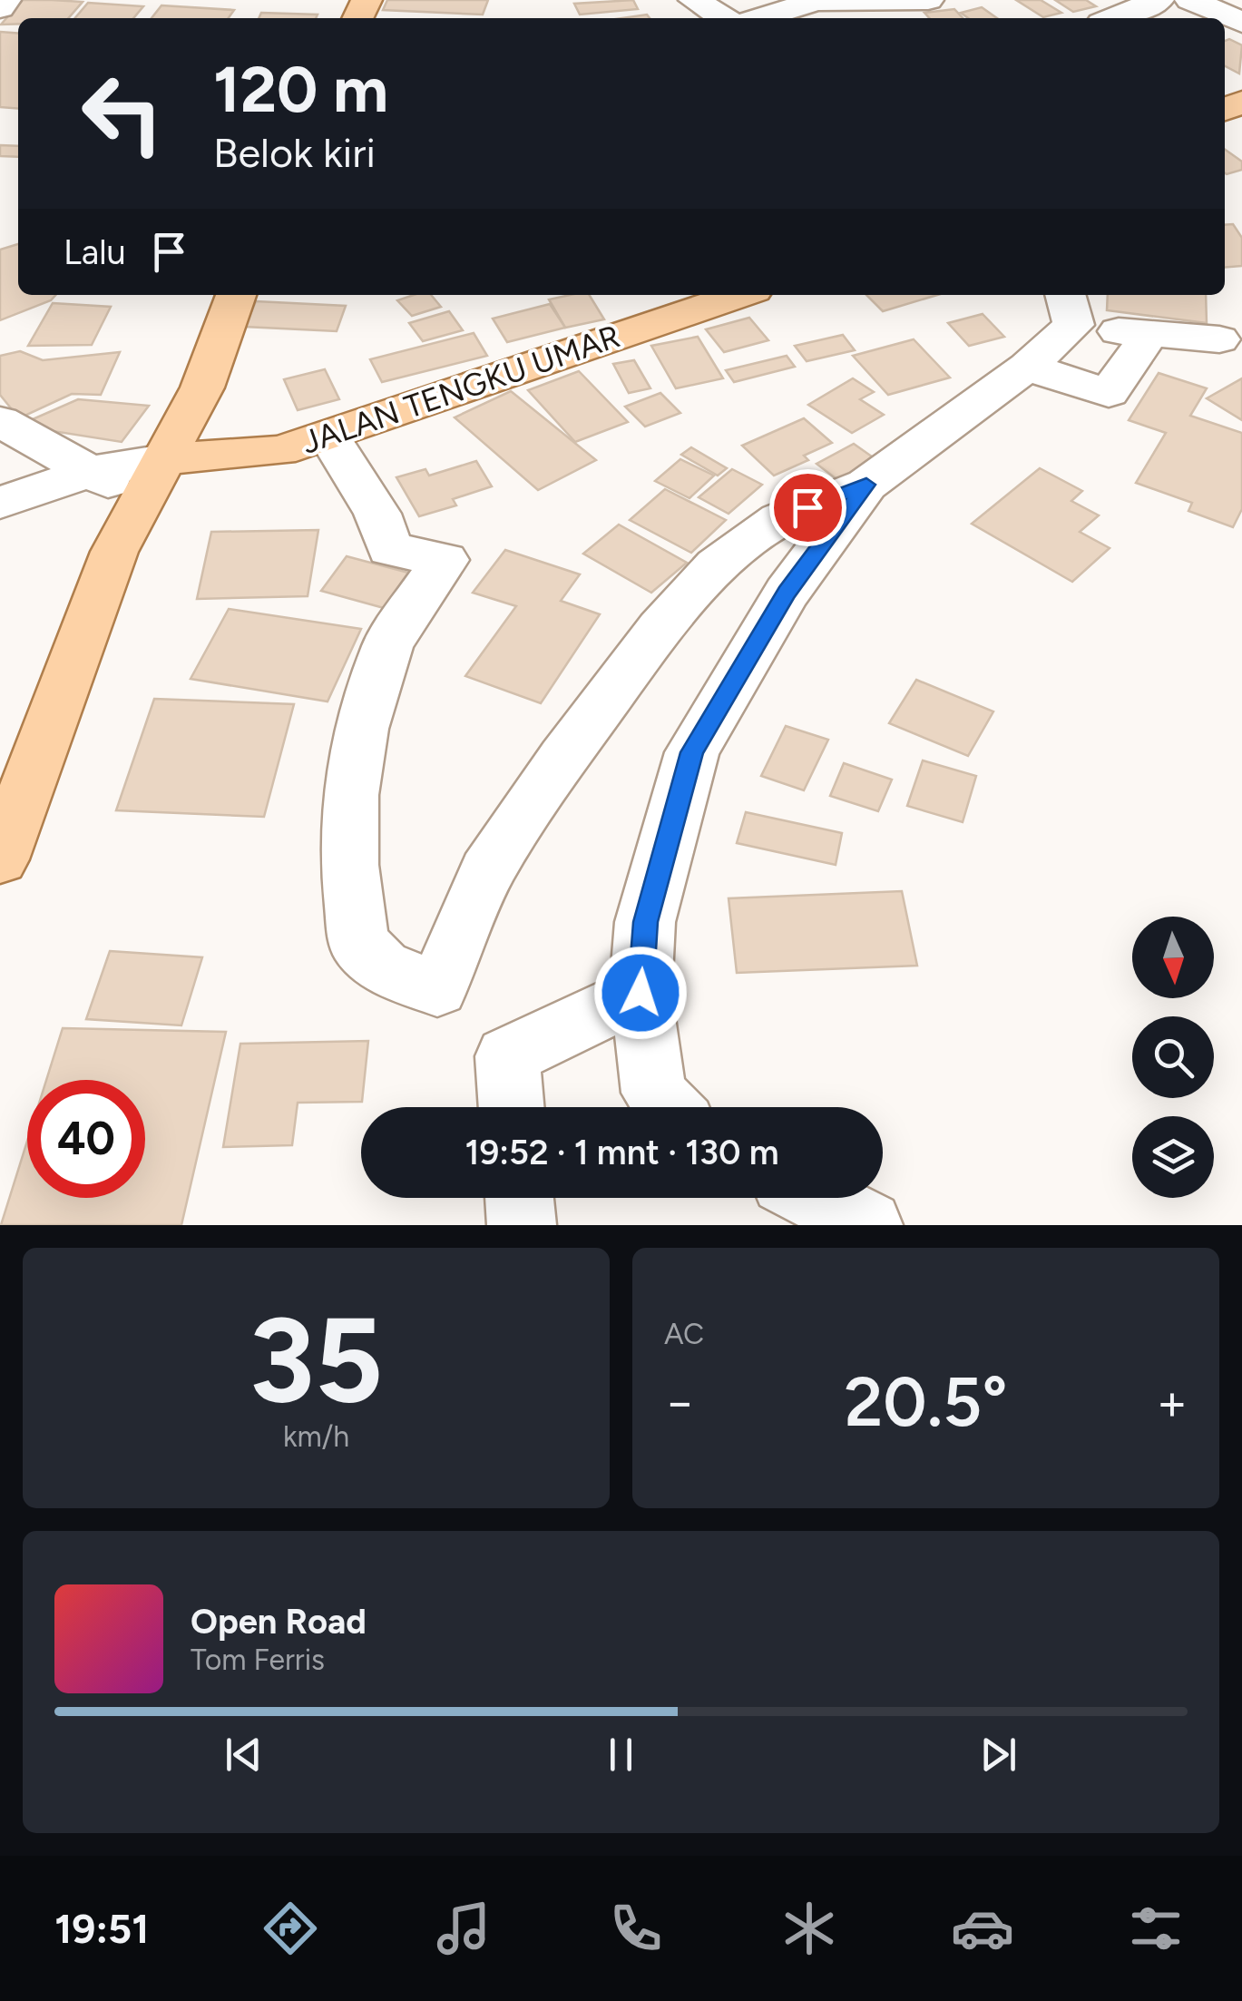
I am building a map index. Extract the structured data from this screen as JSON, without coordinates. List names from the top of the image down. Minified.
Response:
{"streets":{"main road":["JALAN TENGKU UMAR"]},"north":"bottom","page":{"turn":["120 m","Belok kiri"],"then":"Lalu","limit":"40","trip":"19:52 · 1 mnt · 130 m","tile":[["35","km/h"],"AC"],"heat":["−","20.5°","+"],"song":["Open Road","Tom Ferris"],"tabs":"19:51"}}
